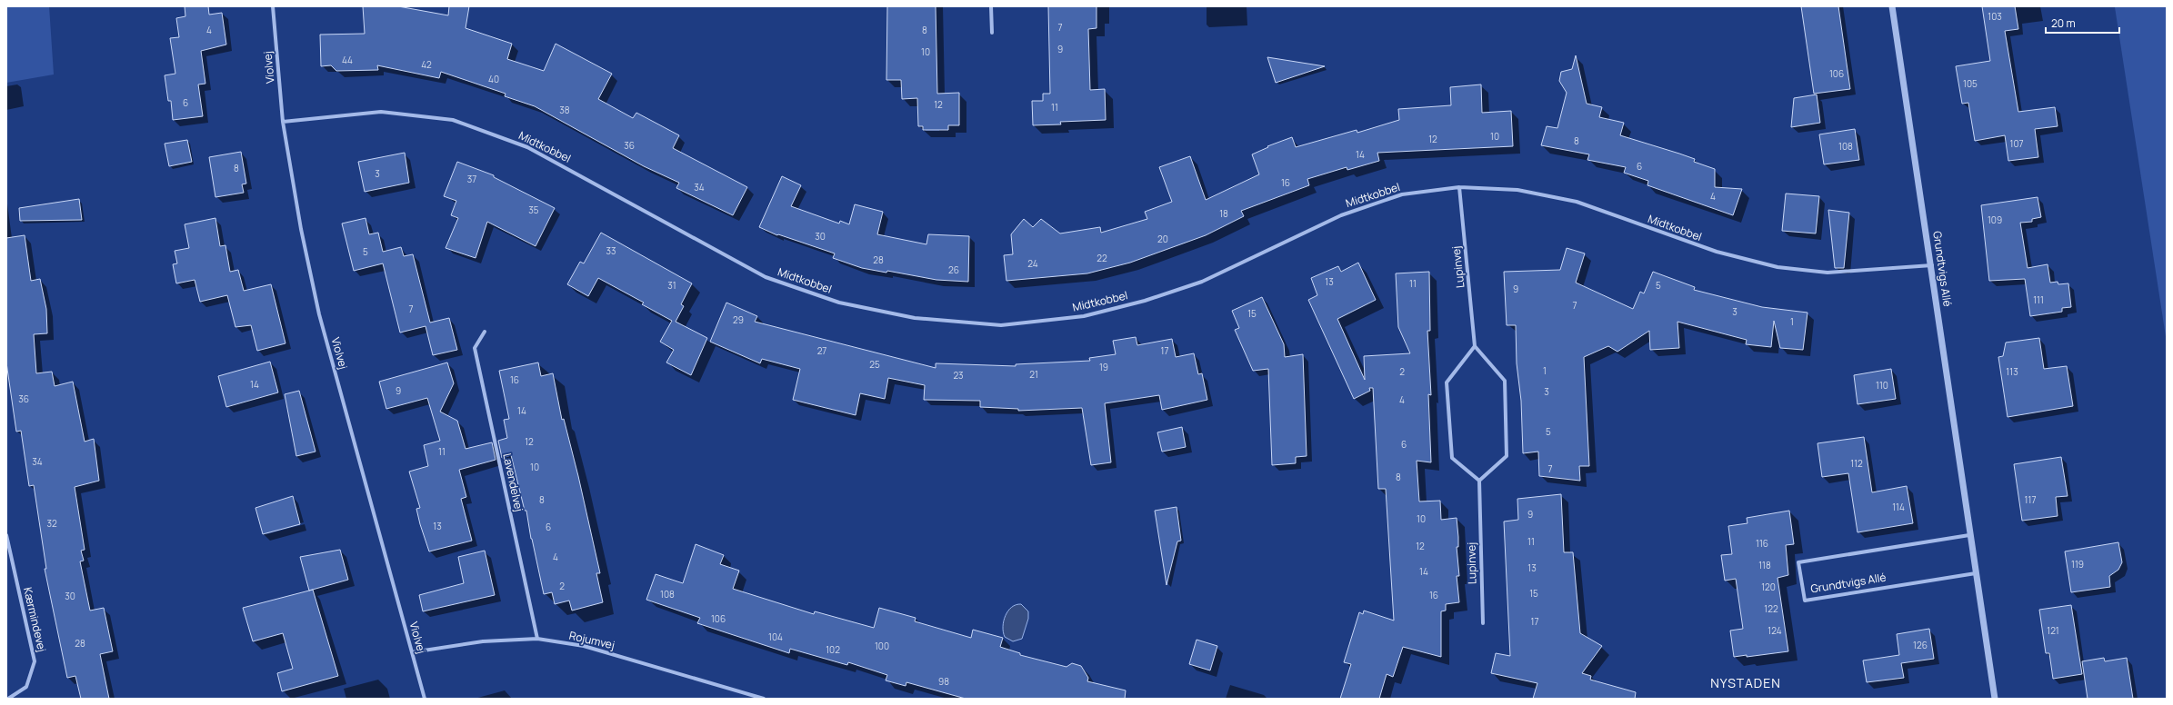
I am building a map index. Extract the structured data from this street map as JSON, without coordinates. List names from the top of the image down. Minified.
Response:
{"streets":{"street":["Violvej","Midtkobbel","Lupinvej","Grundtvigs Allé","Lavendelvej","Kærmindevej","Rojumvej"]},"crossings":[["Violvej","Midtkobbel"],["Violvej","Rojumvej"],["Midtkobbel","Lupinvej"],["Midtkobbel","Grundtvigs Allé"],["Lavendelvej","Rojumvej"]],"districts":["NYSTADEN"],"house_numbers":["103","7","4","8","9","10","44","42","106","40","105","6","12","11","38","10","12","8","107","36","108","14","6","8","3","37","16","34","4","35","18","109","30","20","33","5","22","28","24","26","13","11","31","5","9","111","7","7","3","15","29","1","27","17","25","19","1","2","113","21","23","16","14","110","9","3","36","4","14","5","12","6","11","34","112","10","7","8","8","117","114","9","10","32","13","6","11","116","12","4","119","118","13","14","2","120","15","108","16","30","122","106","17","124","121","104","28","126","100","102","98"],"scale_bar":"20 m"}
